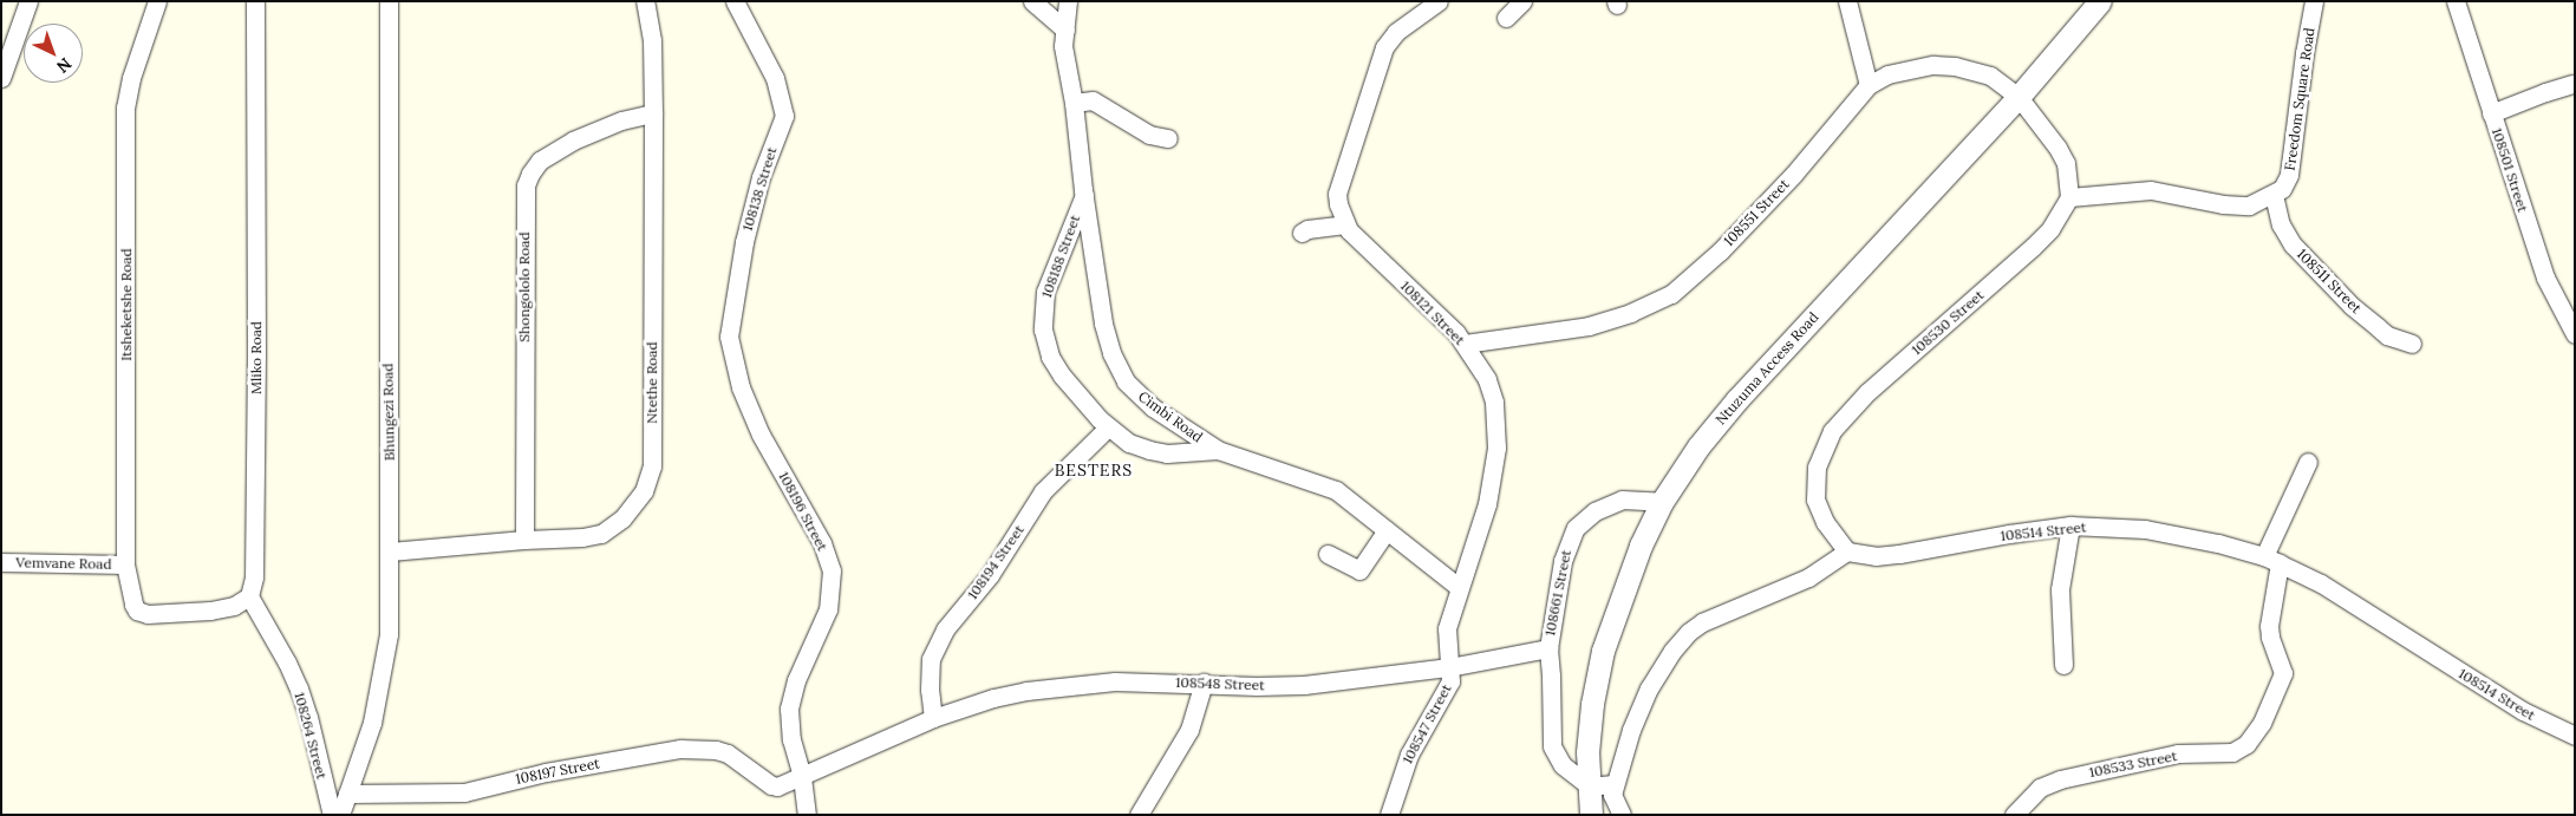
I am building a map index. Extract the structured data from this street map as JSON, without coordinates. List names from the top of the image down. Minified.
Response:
{"streets":{"street":["Freedom Square Road","108501 Street","108138 Street","108551 Street","108188 Street","108511 Street","Shongololo Road","Itsheketshe Road","108121 Street","108530 Street","Mliko Road","Ntuzuma Access Road","Ntethe Road","Bhungezi Road","Cimbi Road","108196 Street","108514 Street","108194 Street","Vemvane Road","108661 Street","108548 Street","108547 Street","108264 Street","108533 Street","108197 Street"]},"crossings":[["Freedom Square Road","108511 Street"],["108138 Street","108196 Street"],["108551 Street","108121 Street"],["108551 Street","Ntuzuma Access Road"],["108188 Street","Cimbi Road"],["108188 Street","108194 Street"],["Shongololo Road","Ntethe Road"],["Itsheketshe Road","Mliko Road"],["Itsheketshe Road","Vemvane Road"],["Itsheketshe Road","108264 Street"],["108121 Street","Cimbi Road"],["108121 Street","108548 Street"],["108121 Street","108547 Street"],["108530 Street","108514 Street"],["Mliko Road","108264 Street"],["Ntuzuma Access Road","108661 Street"],["Ntethe Road","Bhungezi Road"],["Bhungezi Road","108197 Street"],["108196 Street","108548 Street"],["108514 Street","108533 Street"],["108194 Street","108548 Street"],["108661 Street","108548 Street"],["108548 Street","108547 Street"],["108548 Street","108197 Street"]],"districts":["BESTERS"],"north":"bottom right"}
